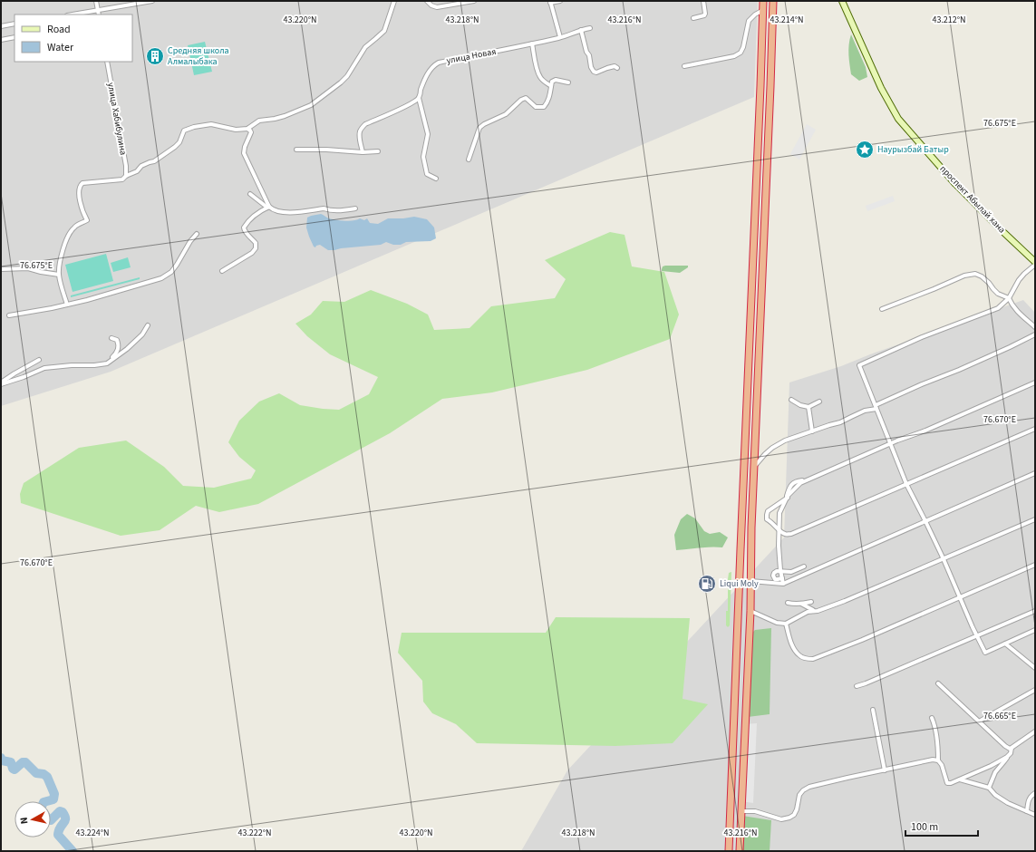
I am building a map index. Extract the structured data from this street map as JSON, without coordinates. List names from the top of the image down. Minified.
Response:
{"streets":{"main road":["проспект Абылай хана"],"street":["улица Новая","улица Хабибулина"]},"places":{"building":["Средняя школа Алмалыбака"],"place":["Наурызбай Батыр"],"fuel station":["Liqui Moly"]},"legend":["Road","Water"],"scale_bar":"100 m","north":"left","coordinates":["43.220°N","43.218°N","43.216°N","43.214°N","43.212°N","76.675°E","76.670°E","76.665°E","43.224°N","43.222°N"]}
